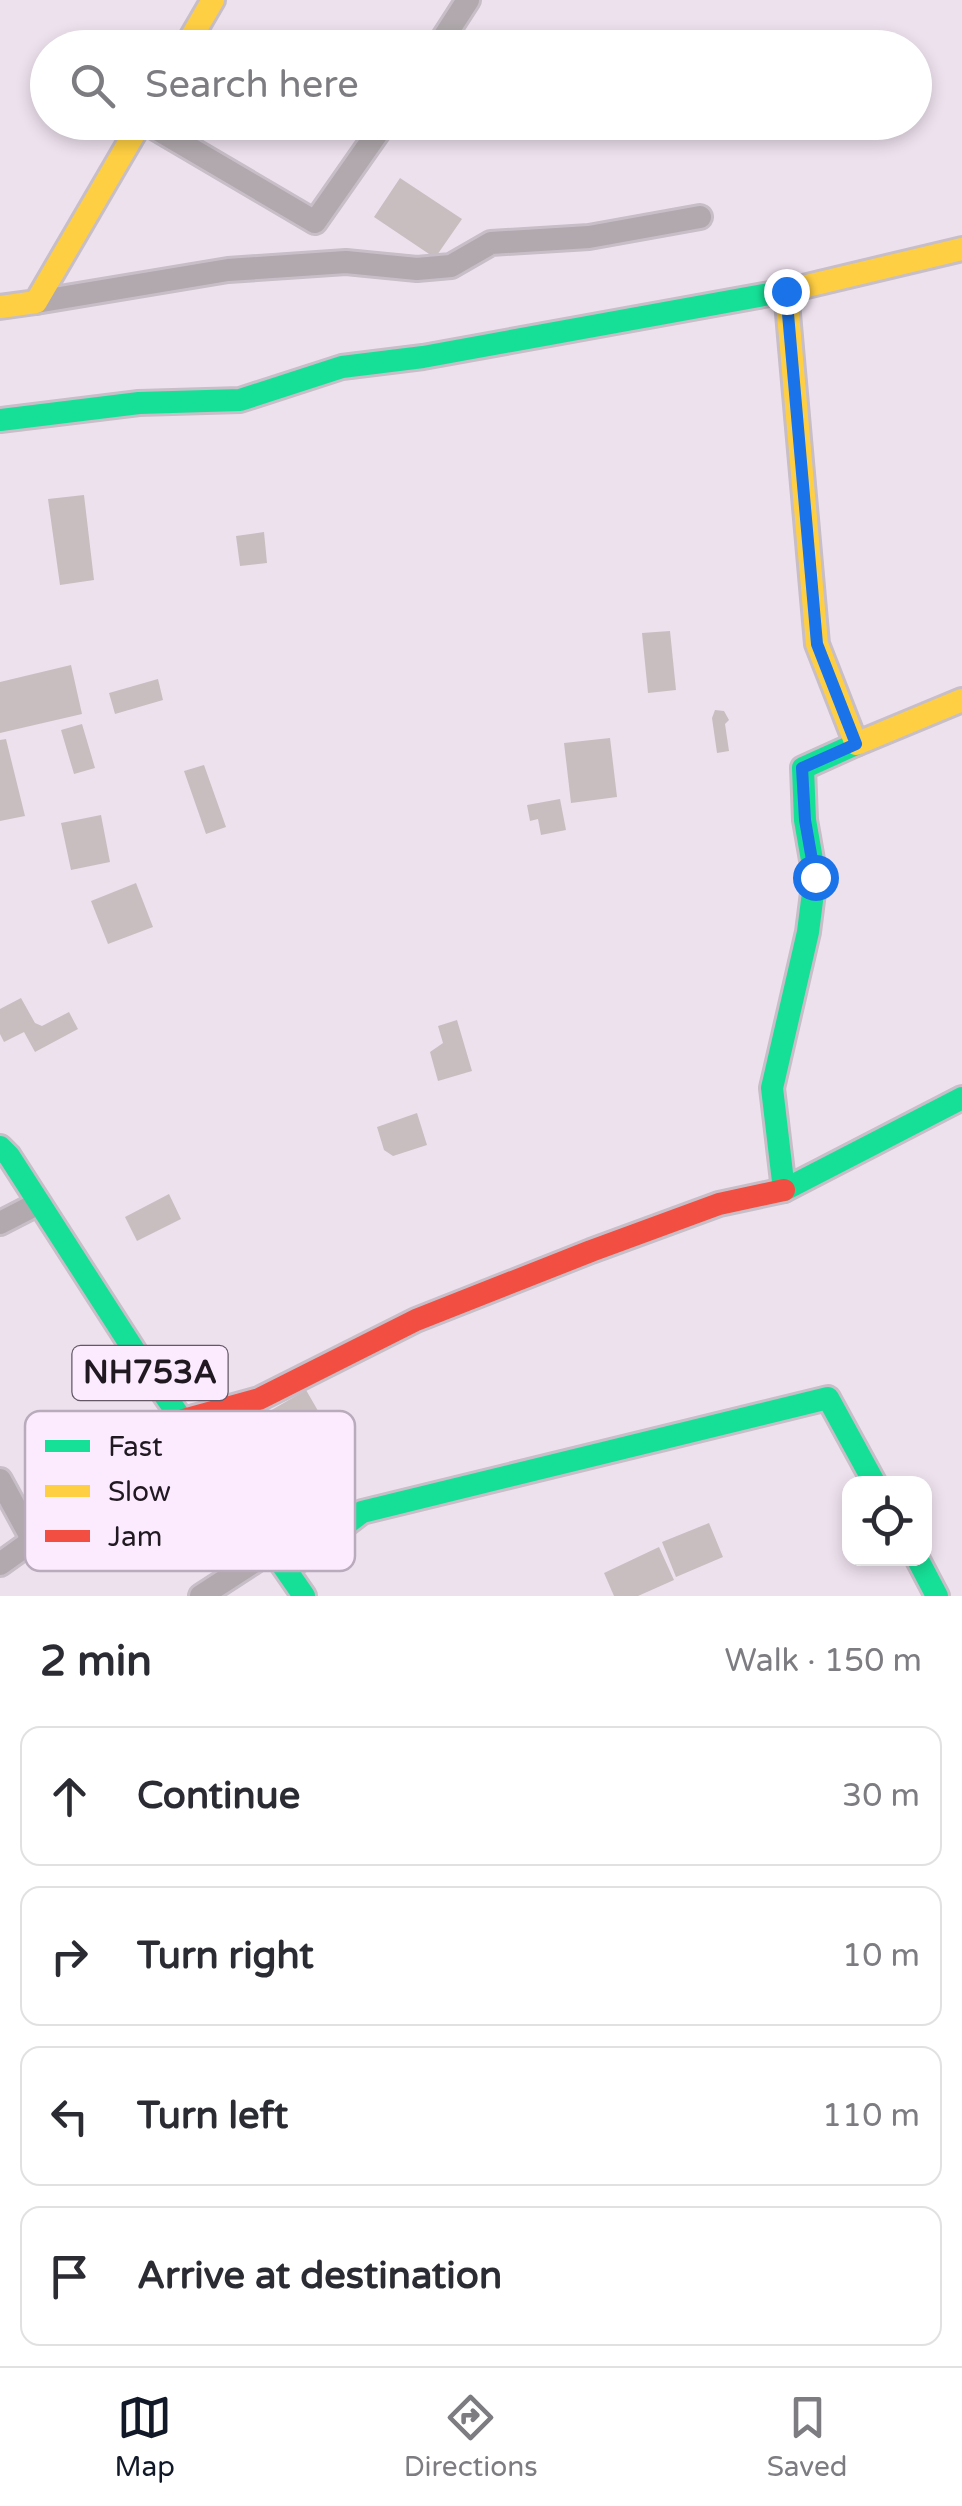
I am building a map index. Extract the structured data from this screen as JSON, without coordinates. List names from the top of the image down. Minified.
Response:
{"streets":{"main road":["NH753A"]},"legend":["Fast","Slow","Jam"],"page":{"search":"Search here","heading":["2 min","Walk · 150 m"],"list":[["Continue","30 m"],["Turn right","10 m"],["Turn left","110 m"],"Arrive at destination"],"nav":["Map","Directions","Saved"]}}
